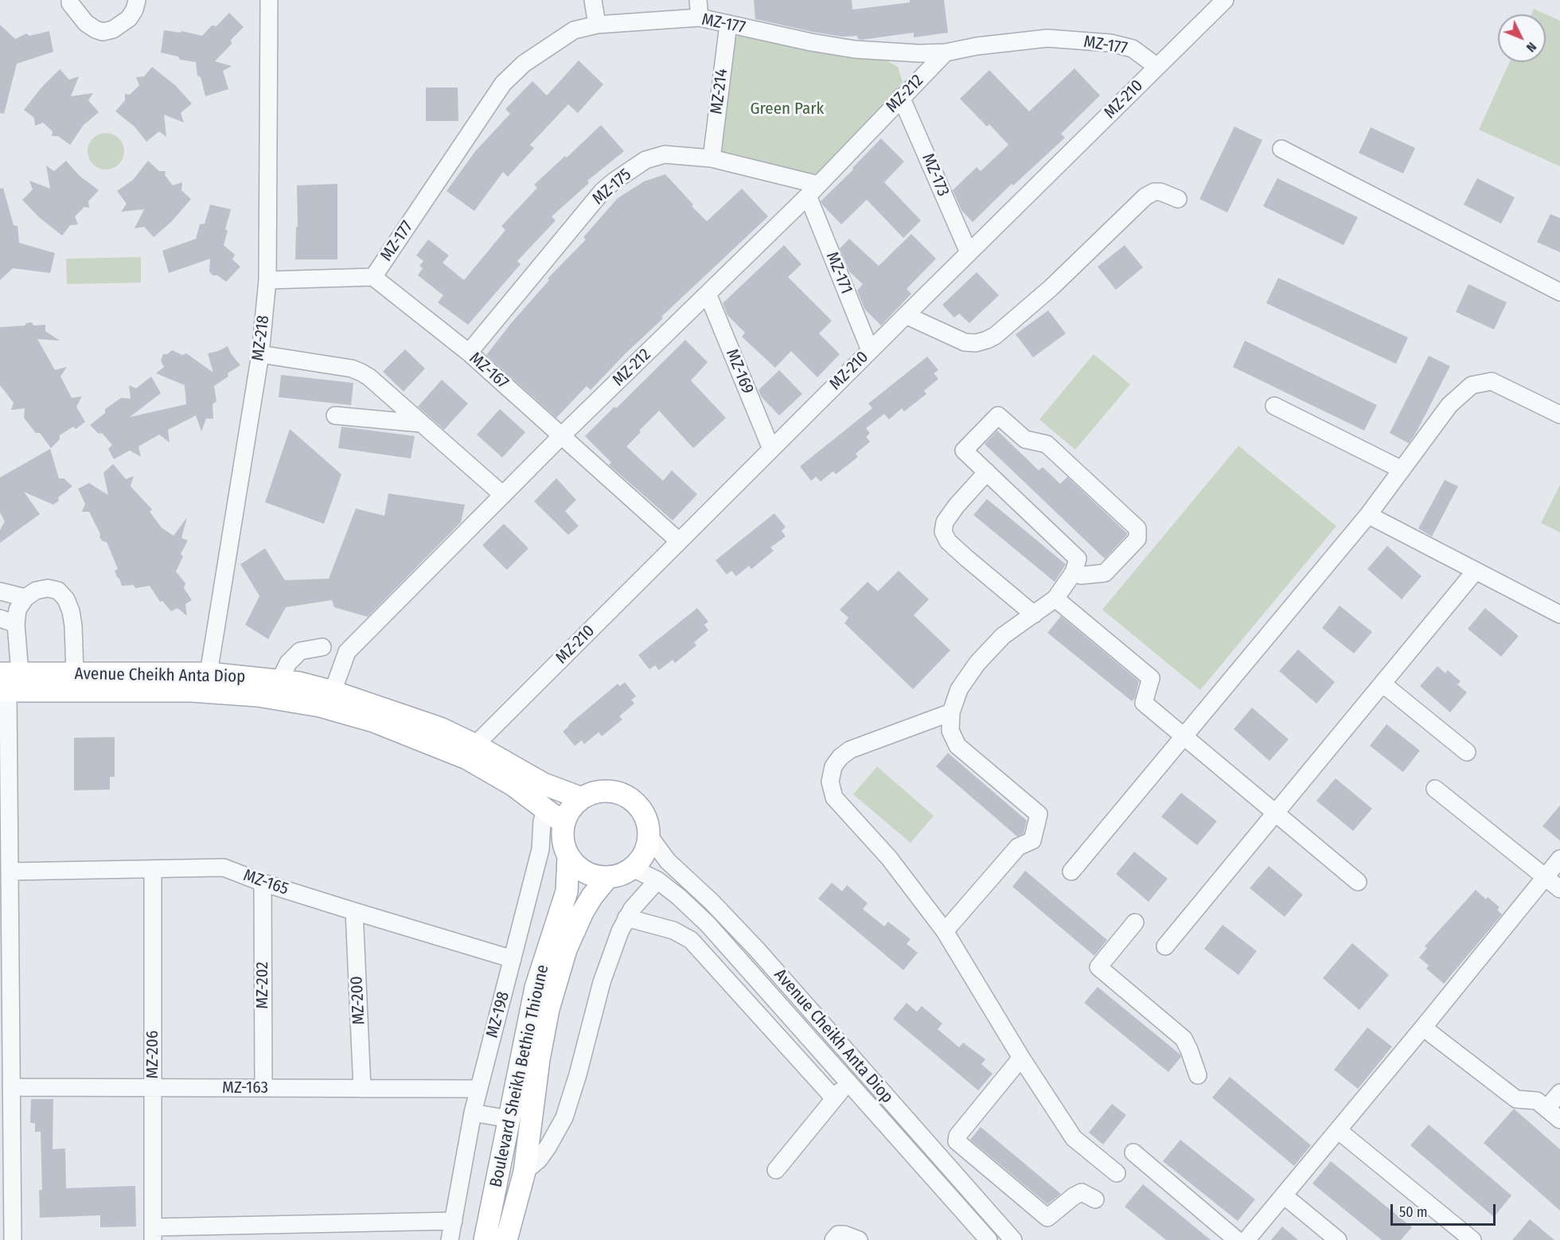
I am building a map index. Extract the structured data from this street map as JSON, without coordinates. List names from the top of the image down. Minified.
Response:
{"streets":{"main road":["Avenue Cheikh Anta Diop","Boulevard Sheikh Bethio Thioune"],"street":["MZ-177","MZ-214","MZ-212","MZ-210","MZ-173","MZ-175","MZ-171","MZ-218","MZ-167","MZ-169","MZ-165","MZ-202","MZ-200","MZ-198","MZ-206","MZ-163"]},"crossings":[["MZ-177","MZ-214"],["MZ-177","MZ-212"],["MZ-177","MZ-210"],["MZ-177","MZ-167"],["MZ-214","MZ-175"],["MZ-212","MZ-173"],["MZ-212","MZ-175"],["MZ-212","MZ-171"],["MZ-212","MZ-167"],["MZ-212","MZ-169"],["MZ-212","Avenue Cheikh Anta Diop"],["MZ-210","MZ-173"],["MZ-210","MZ-171"],["MZ-210","MZ-167"],["MZ-210","MZ-169"],["MZ-210","Avenue Cheikh Anta Diop"],["MZ-175","MZ-171"],["MZ-175","MZ-167"],["MZ-218","Avenue Cheikh Anta Diop"],["Avenue Cheikh Anta Diop","MZ-198"],["Avenue Cheikh Anta Diop","Boulevard Sheikh Bethio Thioune"],["MZ-165","MZ-202"],["MZ-165","MZ-200"],["MZ-165","MZ-198"],["MZ-165","MZ-206"],["MZ-202","MZ-163"],["MZ-200","MZ-163"],["MZ-198","MZ-163"],["MZ-206","MZ-163"]],"parks":["Green Park"],"scale_bar":"50 m","north":"bottom right"}
